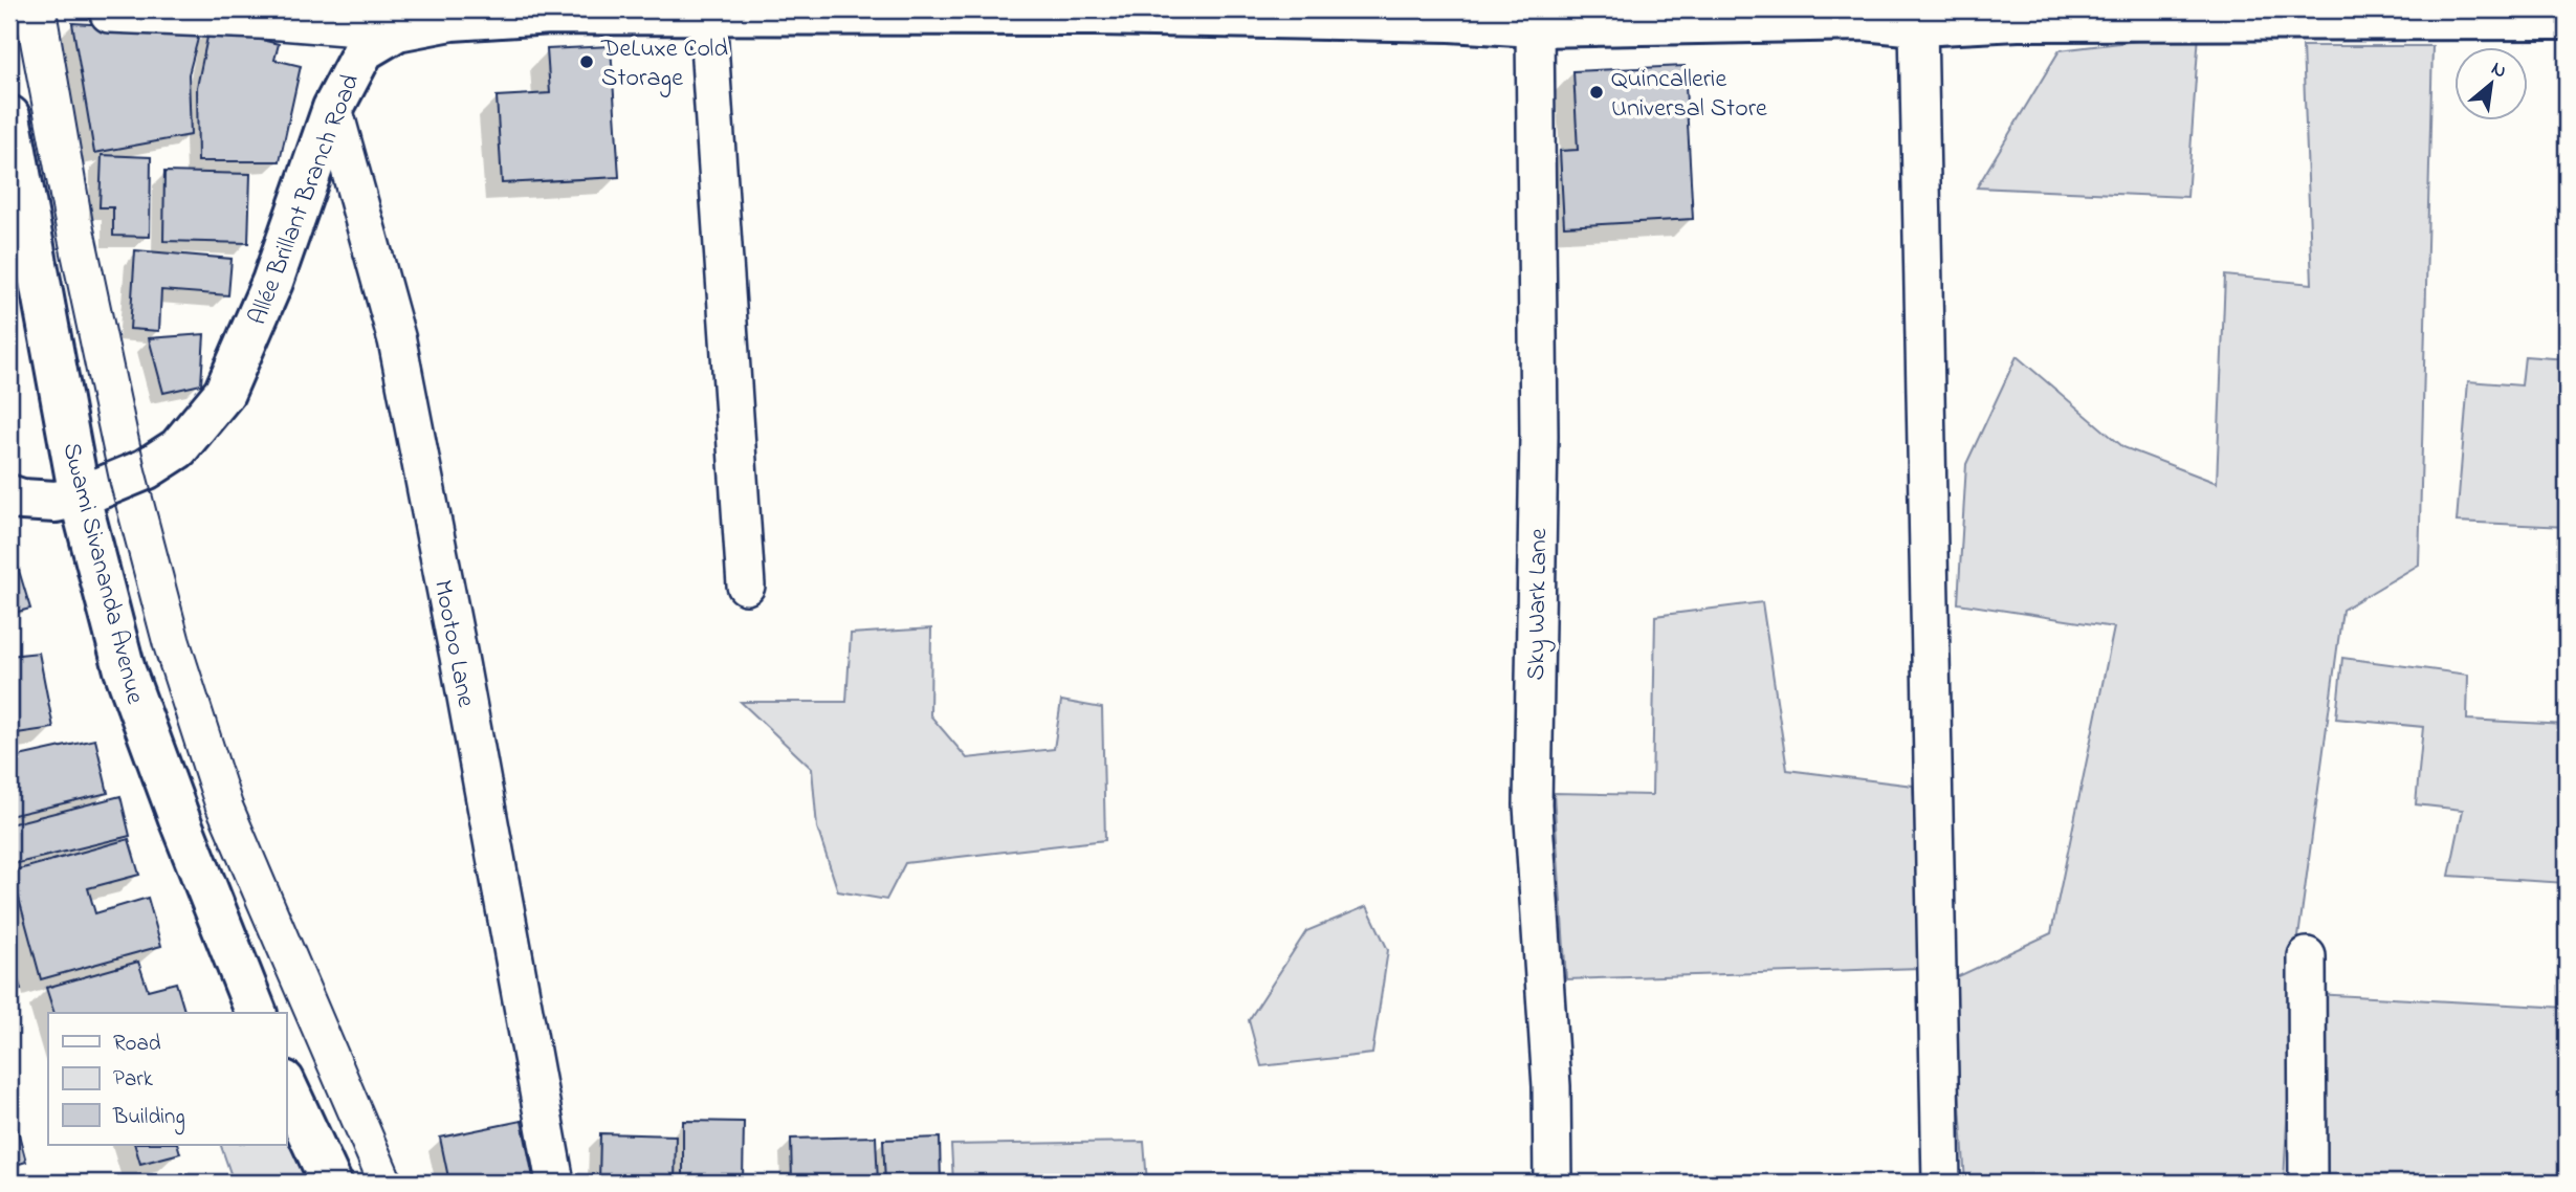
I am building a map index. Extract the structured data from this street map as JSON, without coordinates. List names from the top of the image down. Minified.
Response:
{"streets":{"street":["Allée Brillant Branch Road","Swami Sivananda Avenue","Sky Wark Lane","Mootoo Lane"]},"crossings":[["Allée Brillant Branch Road","Swami Sivananda Avenue"],["Allée Brillant Branch Road","Sky Wark Lane"],["Allée Brillant Branch Road","Mootoo Lane"]],"places":["DeLuxe Cold Storage","Quincallerie Universal Store"],"legend":["Road","Park","Building"],"north":"top right"}
